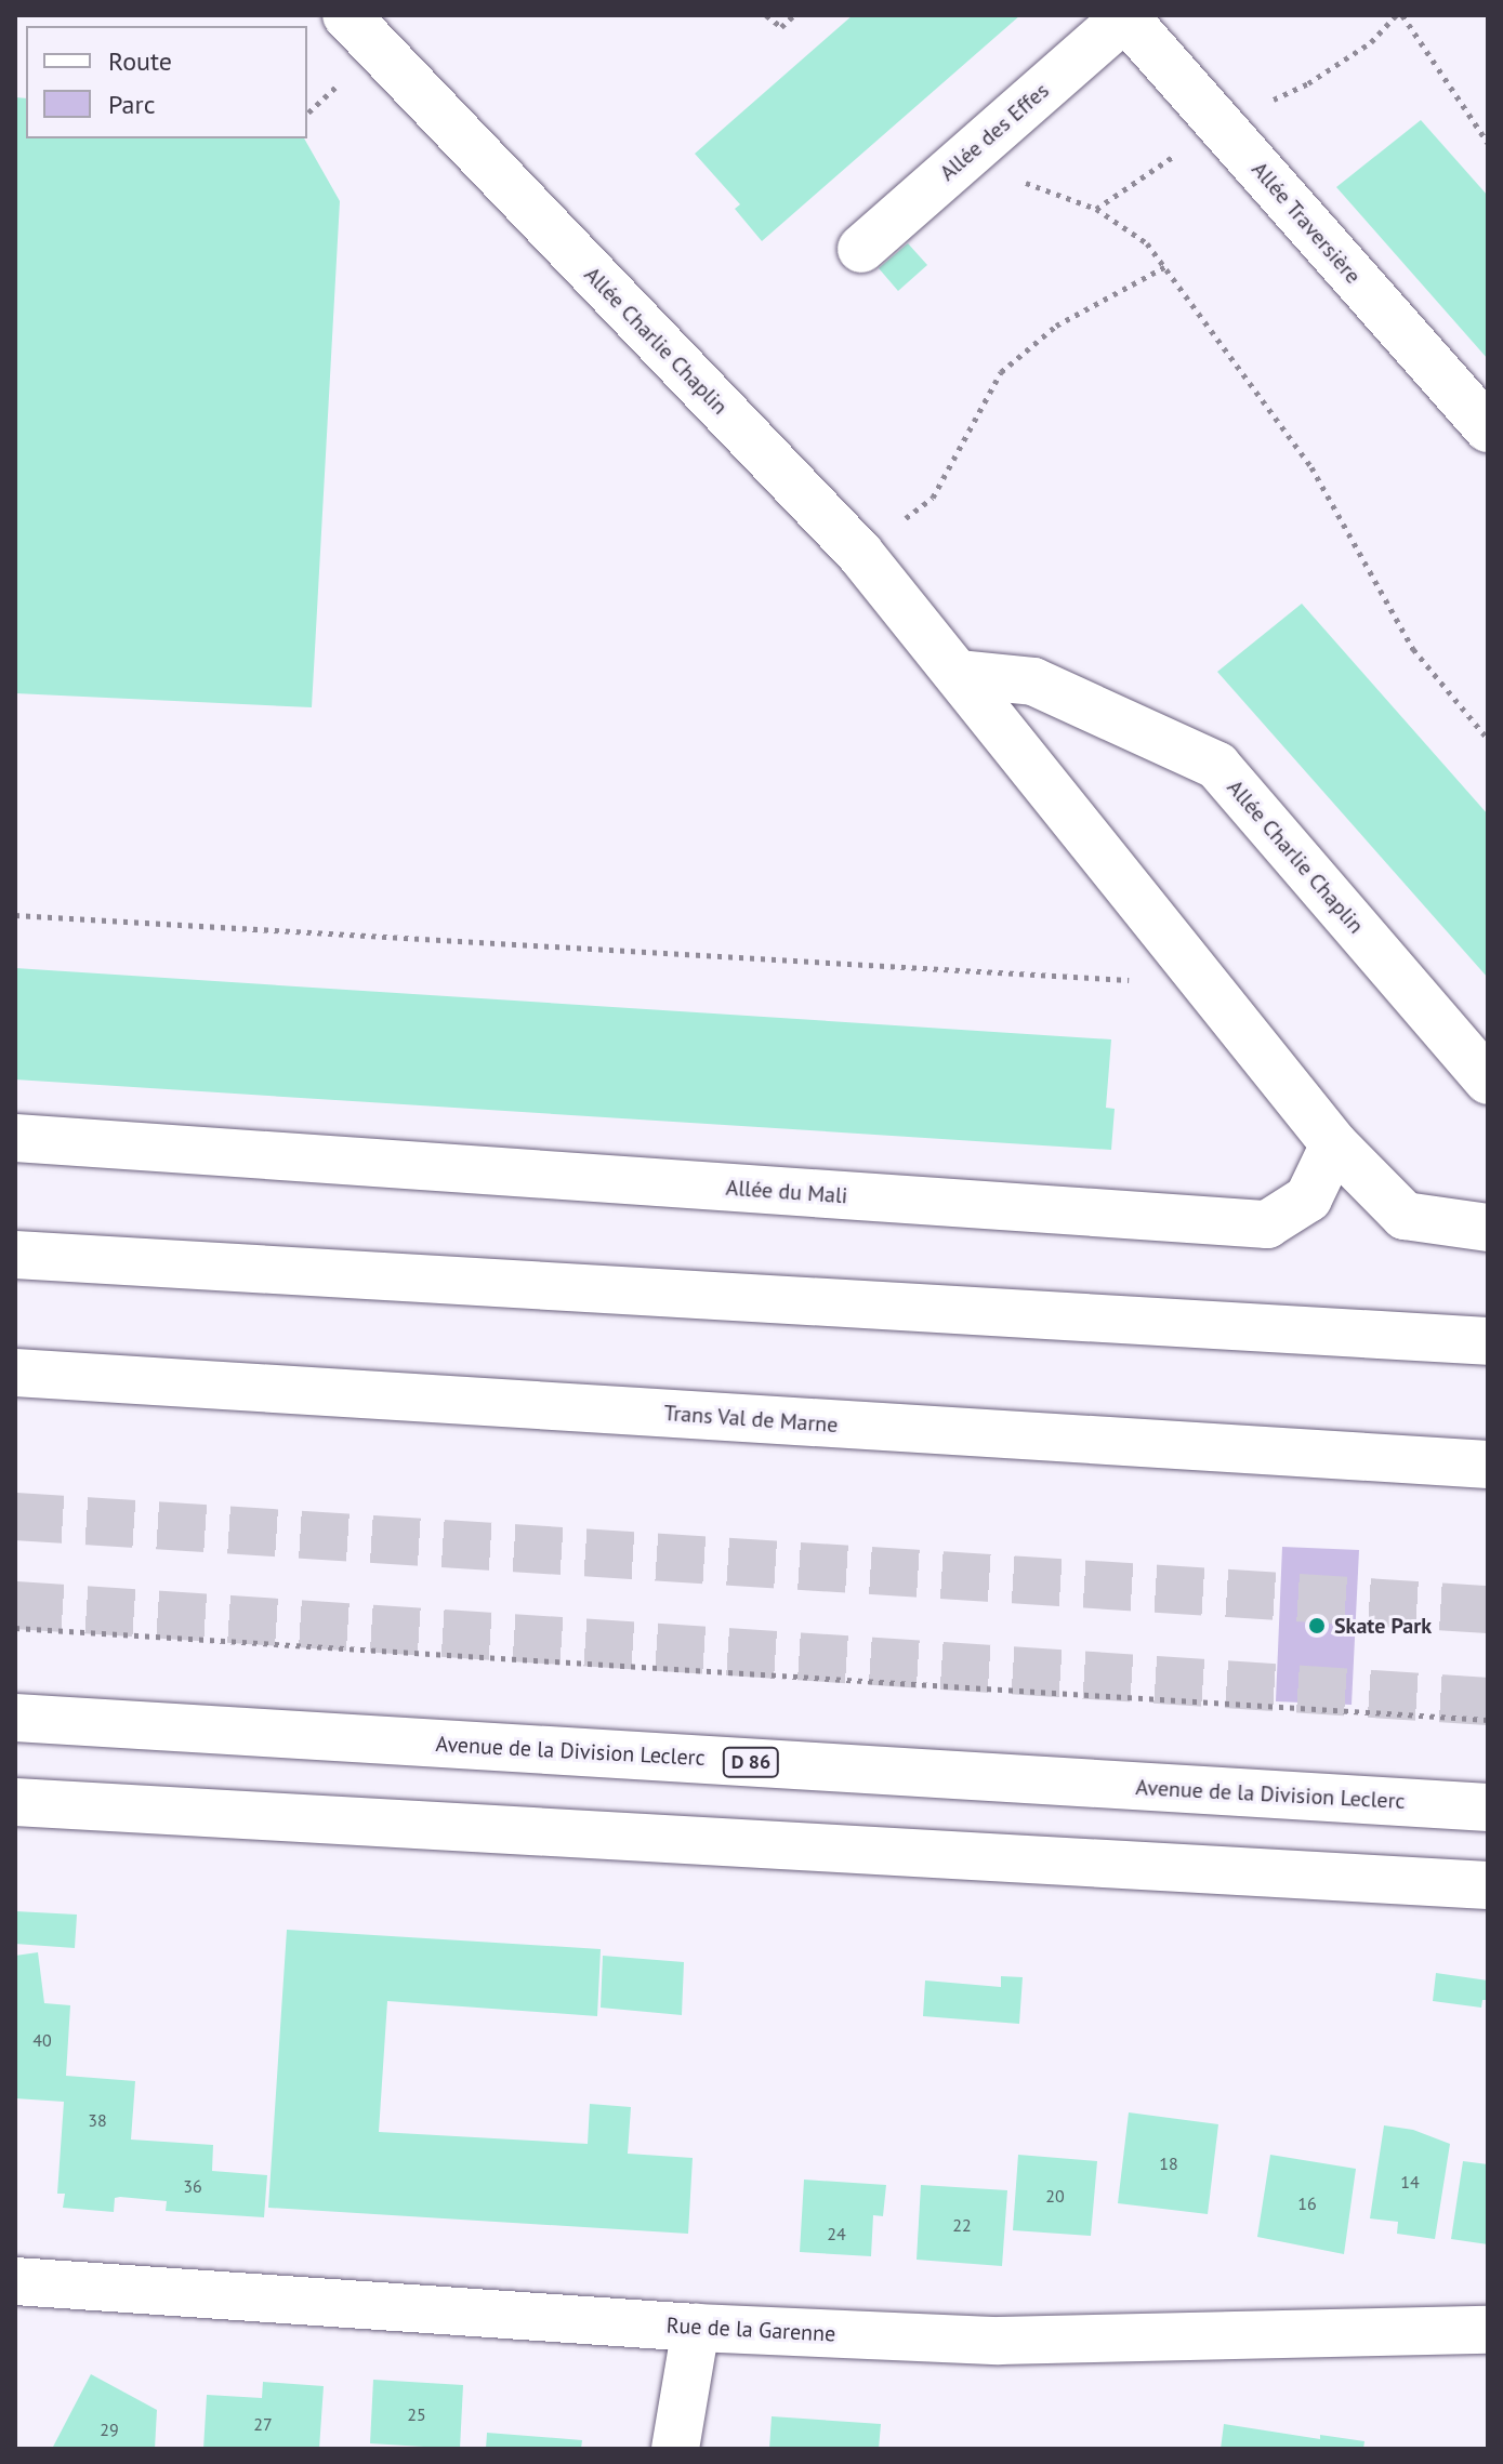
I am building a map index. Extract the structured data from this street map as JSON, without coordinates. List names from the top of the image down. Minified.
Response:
{"streets":{"street":["Allée des Effes","Allée Traversière","Allée Charlie Chaplin","Allée du Mali","Trans Val de Marne","Avenue de la Division Leclerc","D 86","Rue de la Garenne"]},"crossings":[["Allée des Effes","Allée Traversière"],["Allée Charlie Chaplin","Allée du Mali"]],"places":["Skate Park"],"house_numbers":["40","38","18","14","36","20","16","22","24","25","27","29"],"legend":["Route","Parc"]}
